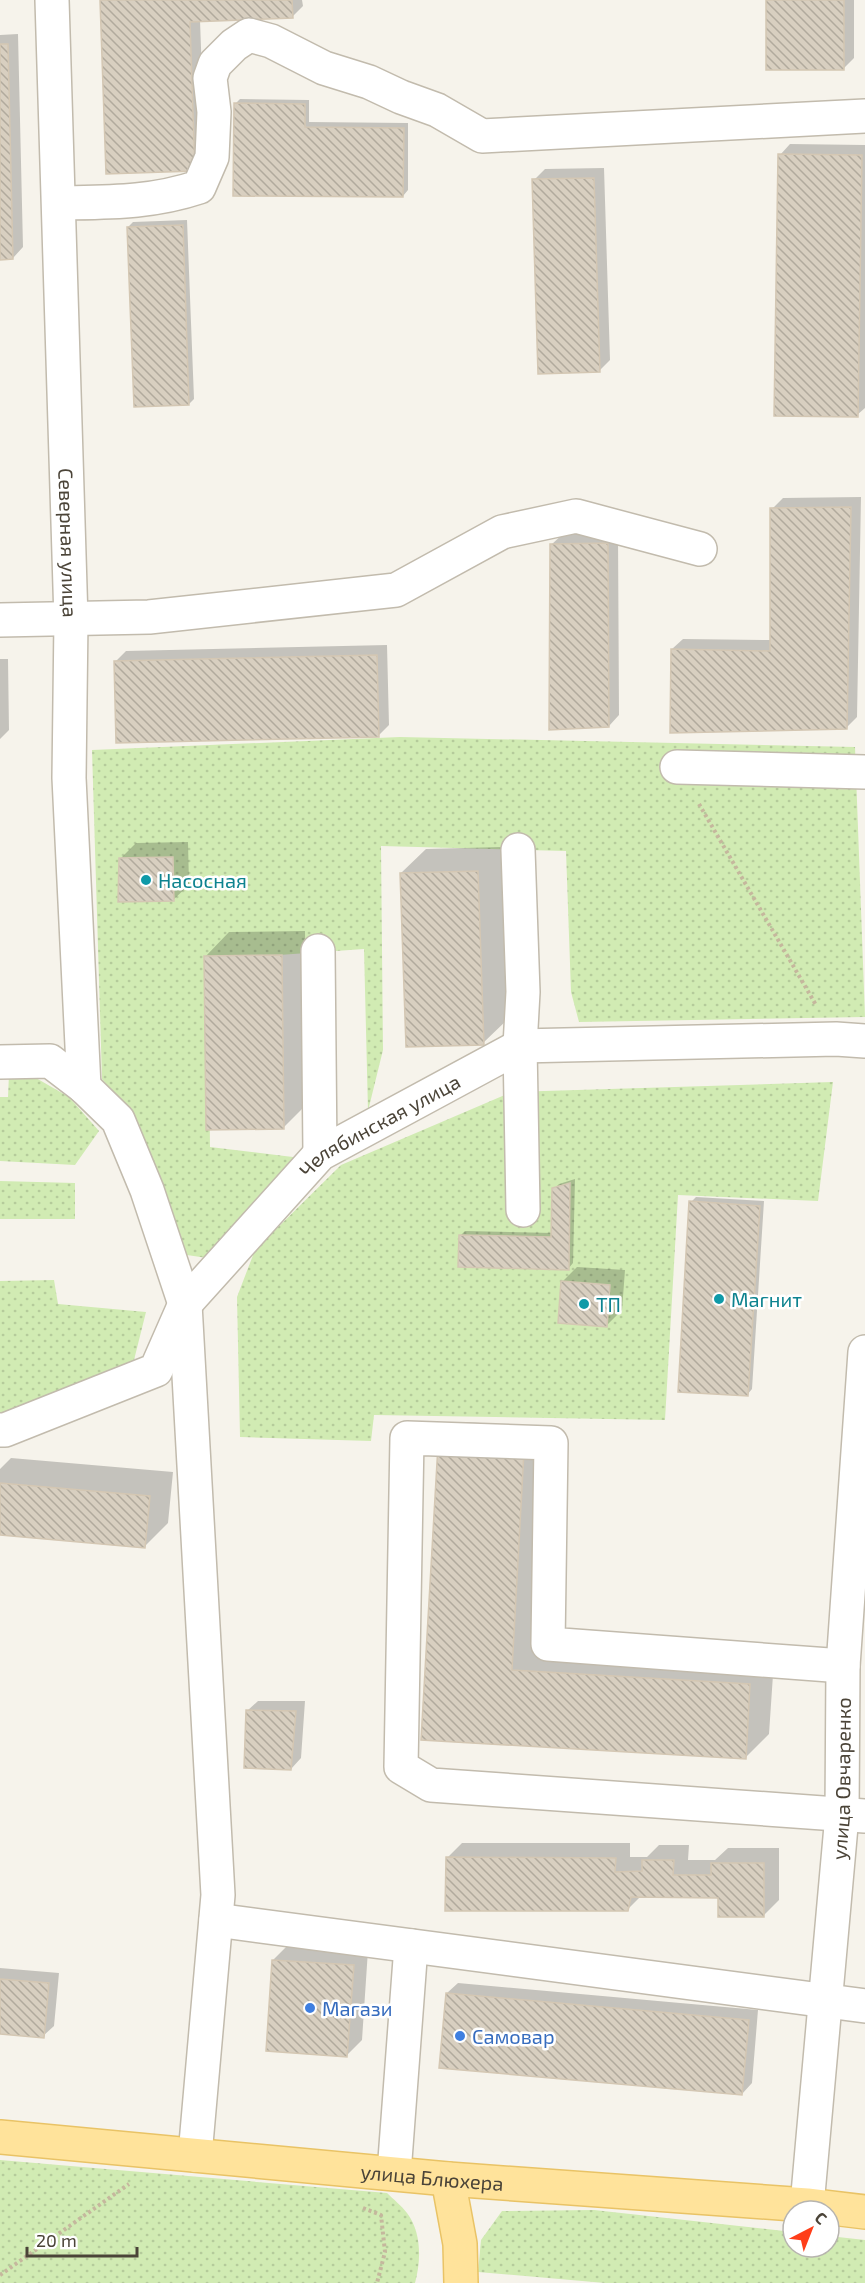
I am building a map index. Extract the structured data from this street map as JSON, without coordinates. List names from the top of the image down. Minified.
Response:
{"streets":{"main road":["улица Блюхера"],"street":["Северная улица","Челябинская улица","улица Овчаренко"]},"places":["Насосная","Магнит","ТП","Магази","Самовар"],"scale_bar":"20 m","north":"top right"}
